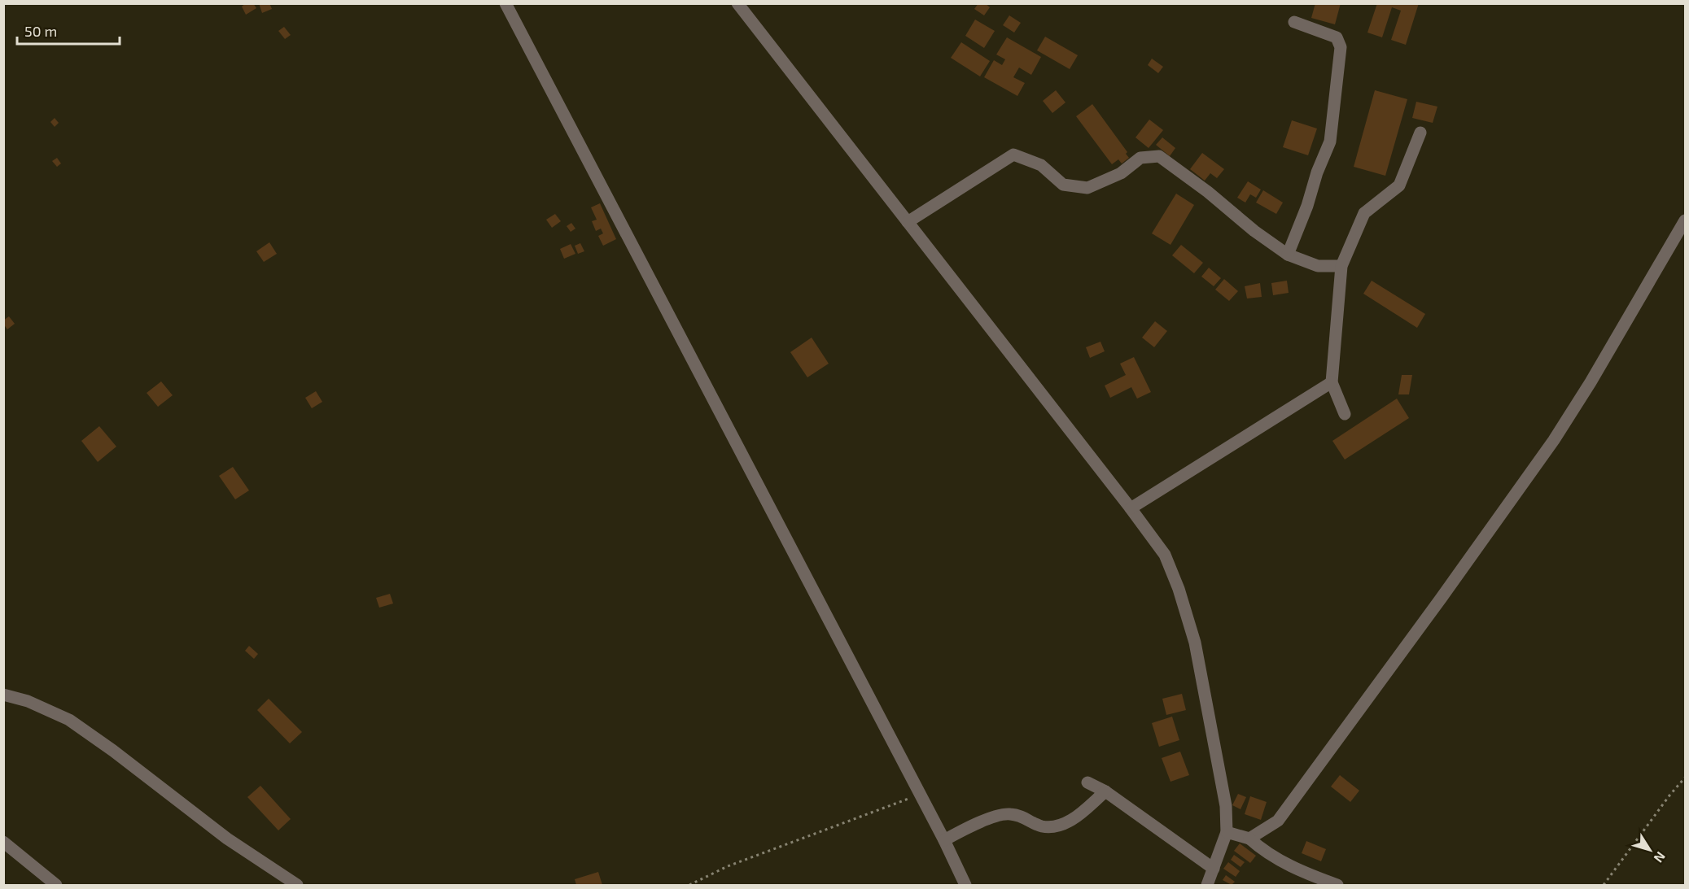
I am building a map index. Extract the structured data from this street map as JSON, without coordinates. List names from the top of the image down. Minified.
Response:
{"scale_bar":"50 m","north":"bottom right"}
